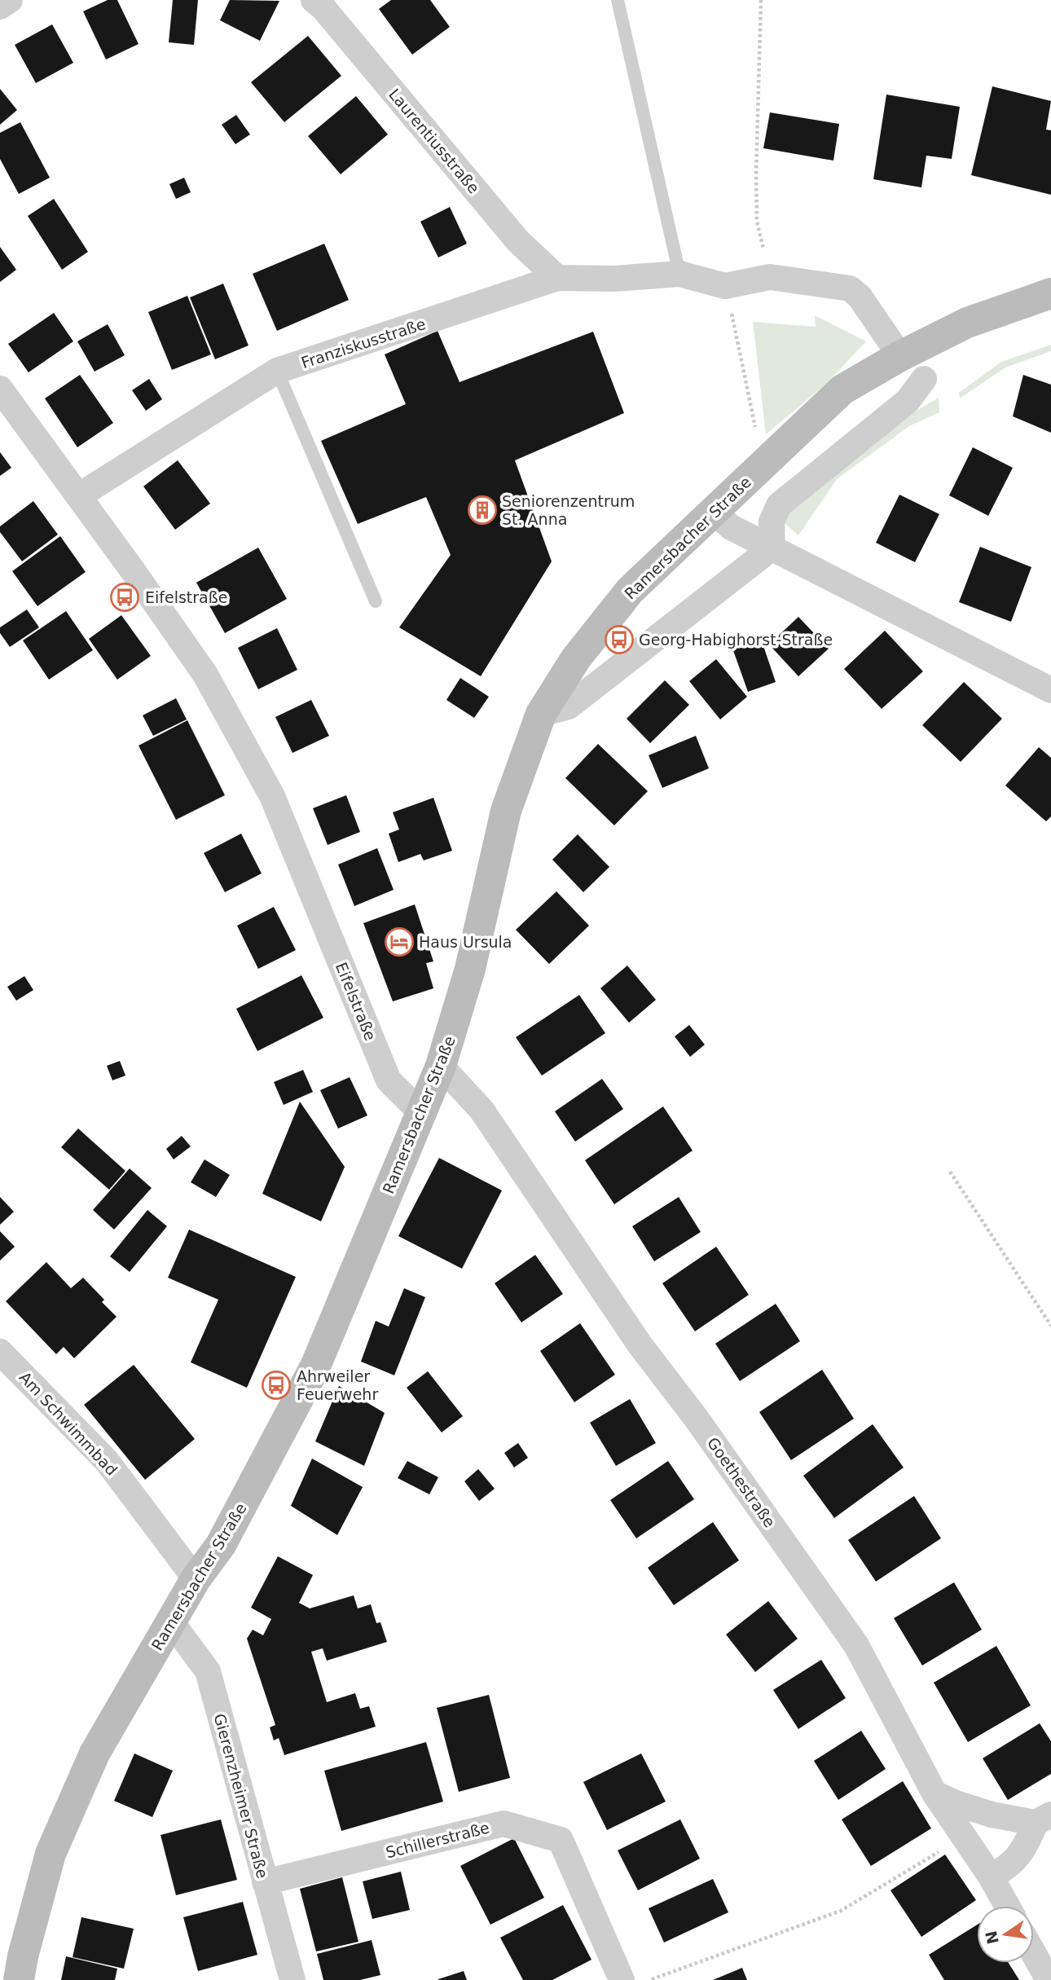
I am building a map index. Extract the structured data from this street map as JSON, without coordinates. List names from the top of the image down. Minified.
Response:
{"streets":{"main road":["Ramersbacher Straße"],"street":["Laurentiusstraße","Franziskusstraße","Eifelstraße","Am Schwimmbad","Goethestraße","Gierenzheimer Straße","Schillerstraße"]},"crossings":[["Laurentiusstraße","Franziskusstraße"],["Franziskusstraße","Ramersbacher Straße"],["Franziskusstraße","Eifelstraße"],["Ramersbacher Straße","Eifelstraße"],["Ramersbacher Straße","Am Schwimmbad"],["Ramersbacher Straße","Goethestraße"],["Ramersbacher Straße","Gierenzheimer Straße"],["Gierenzheimer Straße","Schillerstraße"]],"places":{"building":["Seniorenzentrum St. Anna"],"bus stop":["Eifelstraße","Georg-Habighorst-Straße","Ahrweiler Feuerwehr"],"hotel":["Haus Ursula"]},"north":"left"}
